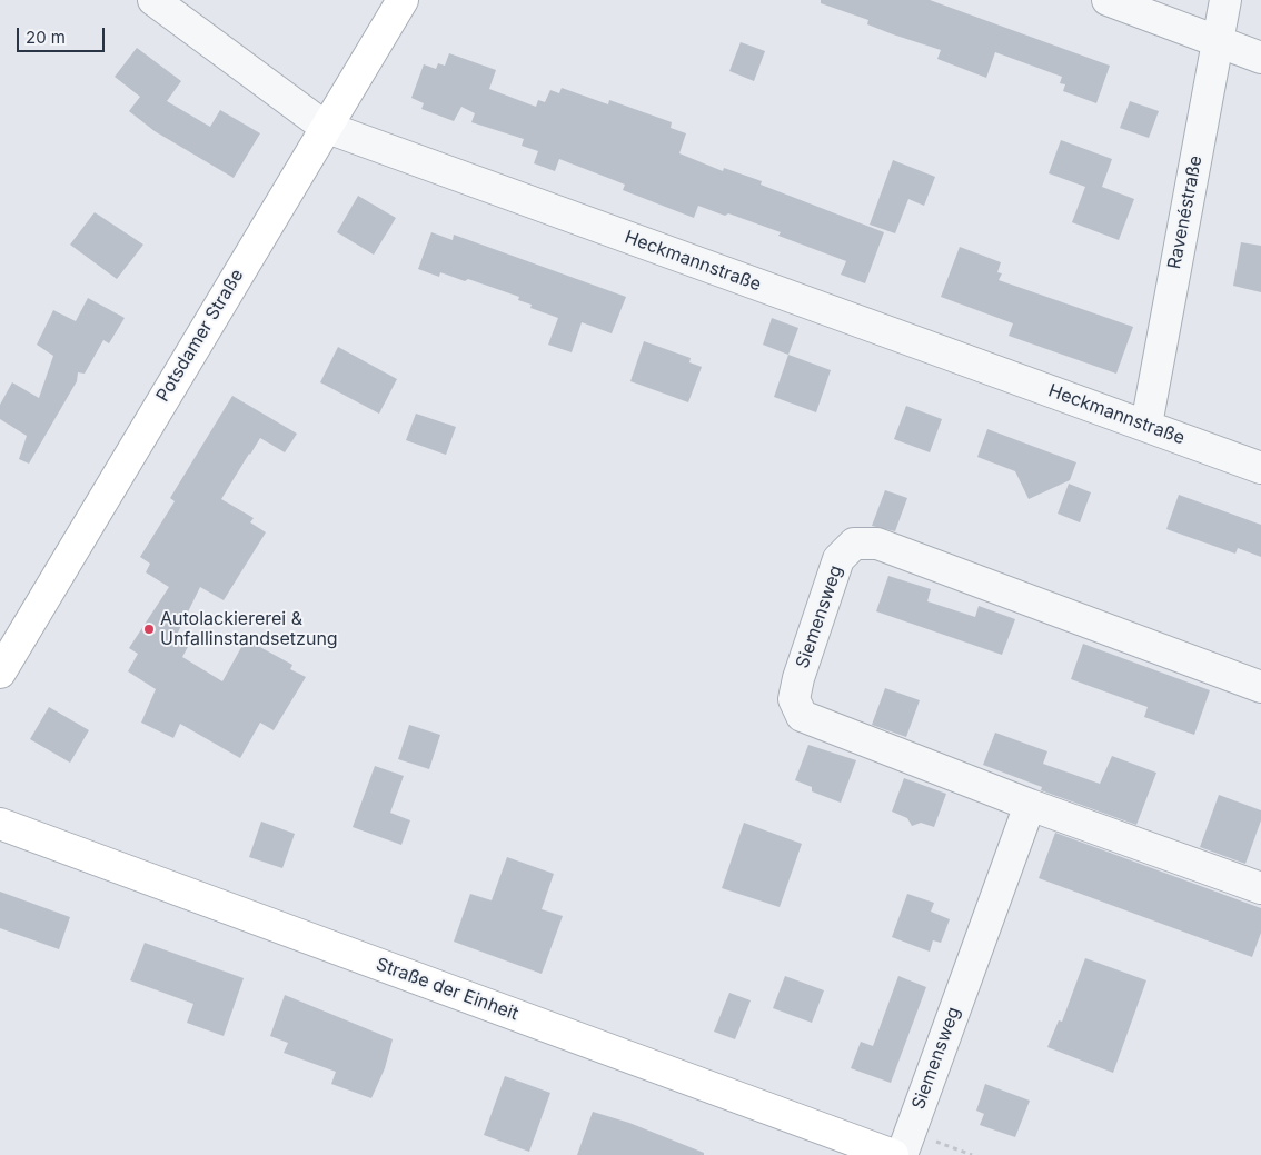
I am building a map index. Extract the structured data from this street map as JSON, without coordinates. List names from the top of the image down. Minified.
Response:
{"streets":{"street":["Ravenéstraße","Heckmannstraße","Potsdamer Straße","Siemensweg","Straße der Einheit"]},"crossings":[["Ravenéstraße","Heckmannstraße"],["Heckmannstraße","Potsdamer Straße"]],"places":["Autolackiererei & Unfallinstandsetzung"],"scale_bar":"20 m"}
